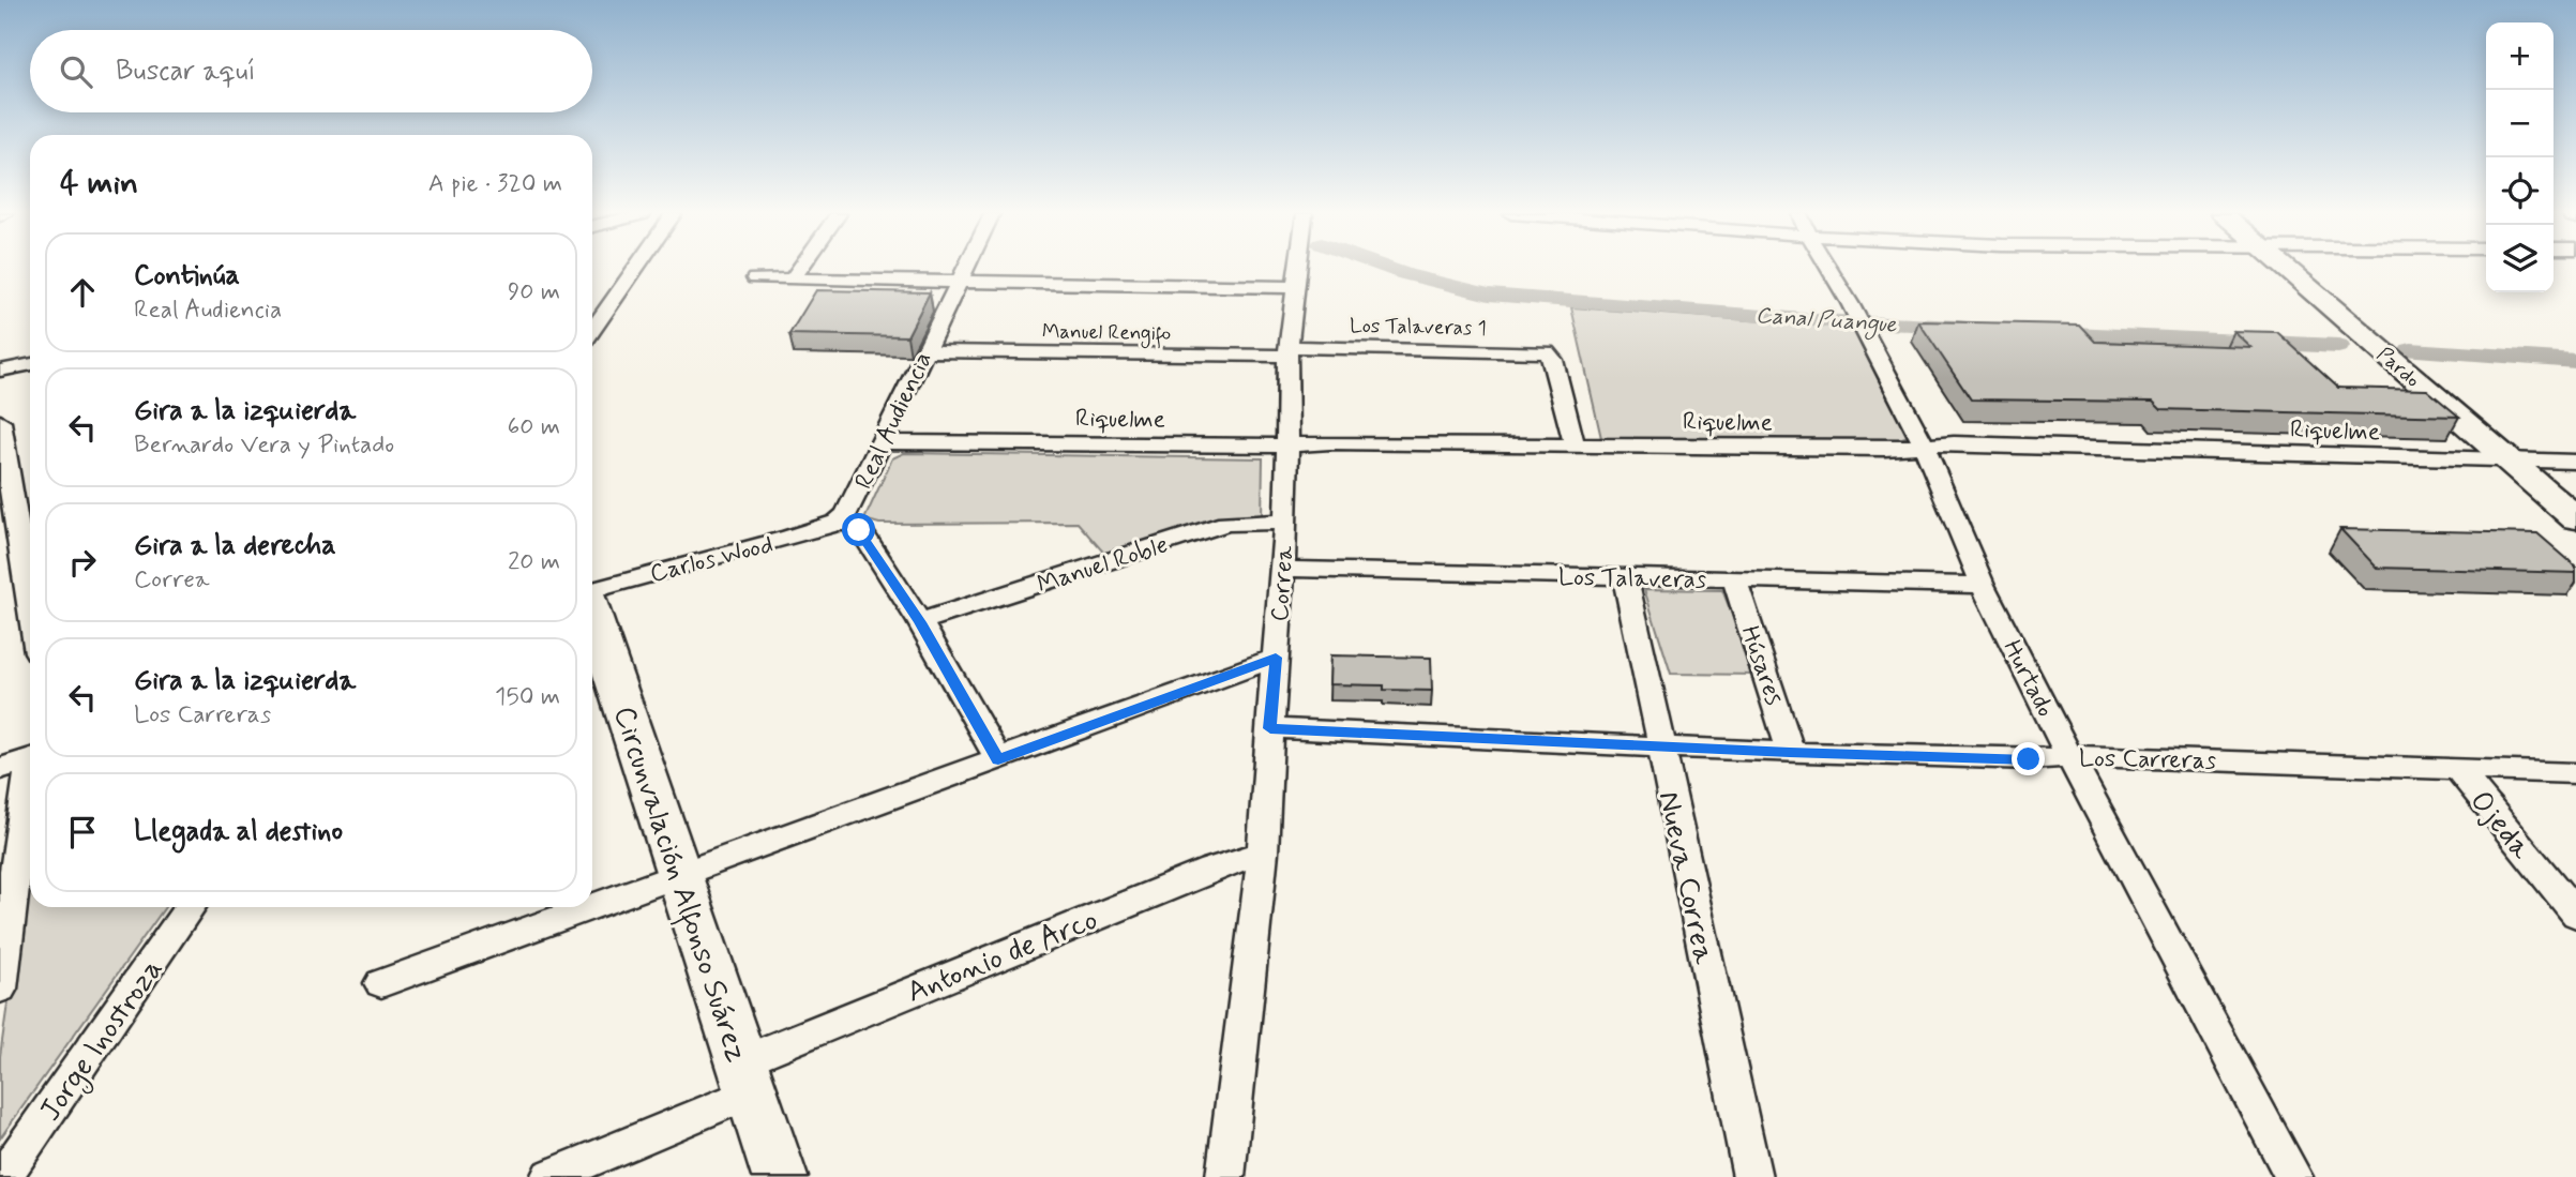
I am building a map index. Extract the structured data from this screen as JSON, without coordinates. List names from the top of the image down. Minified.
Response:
{"streets":{"street":["Los Talaveras 1","Manuel Rengifo","Pardo","Riquelme","Real Audiencia","Carlos Wood","Manuel Roble","Los Talaveras","Correa","Húsares","Hurtado","Los Carreras","Ojeda","Nueva Correa","Circunvalación Alfonso Suárez","Antonio de Arco","Jorge Inostroza"]},"crossings":[["Los Talaveras 1","Manuel Rengifo"],["Los Talaveras 1","Riquelme"],["Los Talaveras 1","Correa"],["Manuel Rengifo","Real Audiencia"],["Manuel Rengifo","Correa"],["Pardo","Riquelme"],["Riquelme","Real Audiencia"],["Riquelme","Correa"],["Riquelme","Hurtado"],["Real Audiencia","Carlos Wood"],["Manuel Roble","Correa"],["Los Talaveras","Correa"],["Los Talaveras","Húsares"],["Los Talaveras","Hurtado"],["Los Talaveras","Nueva Correa"],["Correa","Los Carreras"],["Correa","Antonio de Arco"],["Húsares","Los Carreras"],["Hurtado","Los Carreras"],["Los Carreras","Ojeda"],["Los Carreras","Nueva Correa"],["Circunvalación Alfonso Suárez","Antonio de Arco"]],"water":["Canal Puangue"],"page":{"map_buttons":["+","−"],"search":"Buscar aquí","heading":["4 min","A pie · 320 m"],"list":[["Continúa","Real Audiencia","90 m"],["Gira a la izquierda","Bernardo Vera y Pintado","60 m"],["Gira a la derecha","Correa","20 m"],["Gira a la izquierda","Los Carreras","150 m"],"Llegada al destino"]}}
